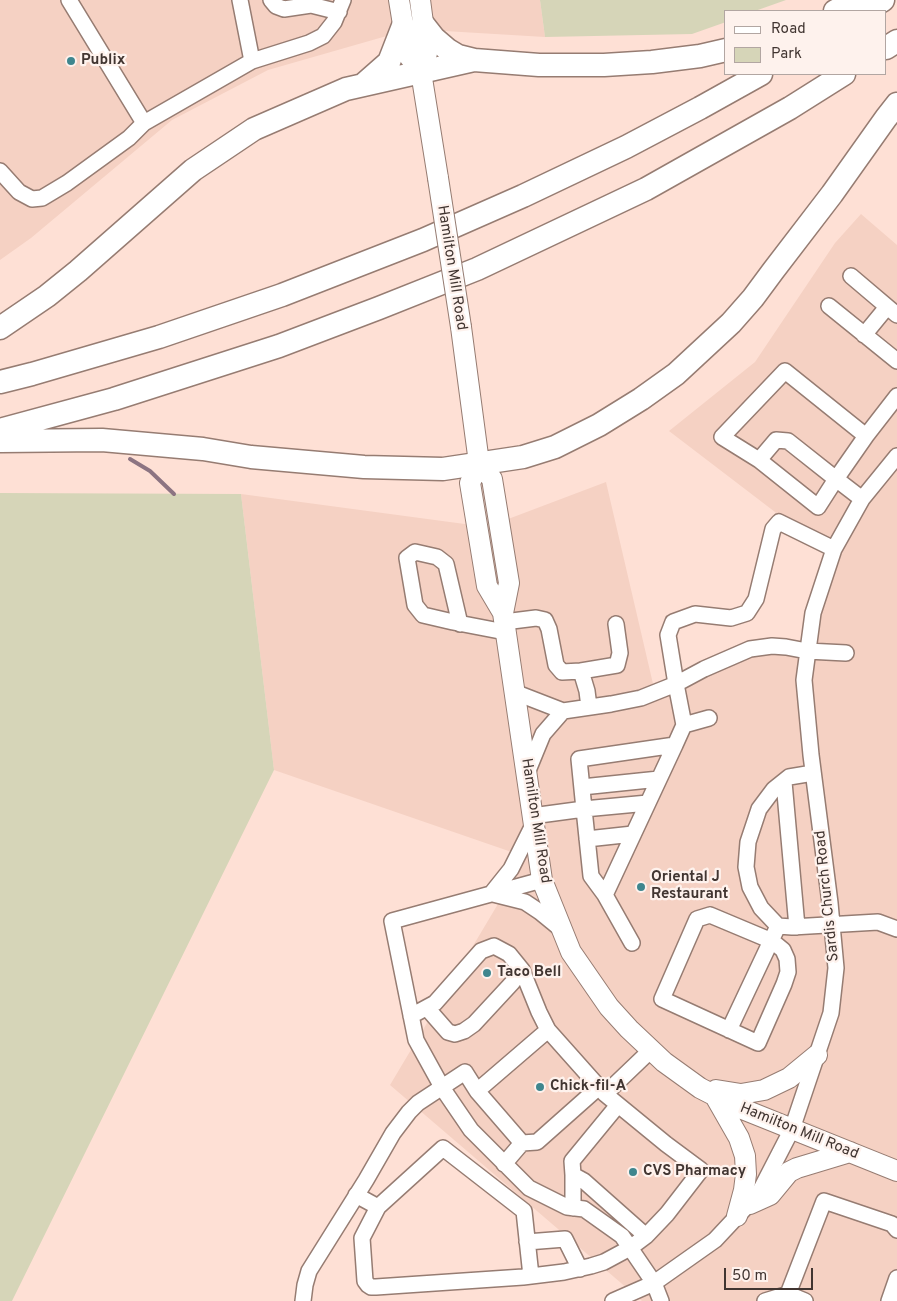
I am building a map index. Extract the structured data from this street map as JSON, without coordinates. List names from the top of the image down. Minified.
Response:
{"streets":{"main road":["Hamilton Mill Road"],"street":["Sardis Church Road"]},"crossings":[["Hamilton Mill Road","Sardis Church Road"]],"places":["Publix","Oriental J Restaurant","Taco Bell","Chick-fil-A","CVS Pharmacy"],"legend":["Road","Park"],"scale_bar":"50 m"}
